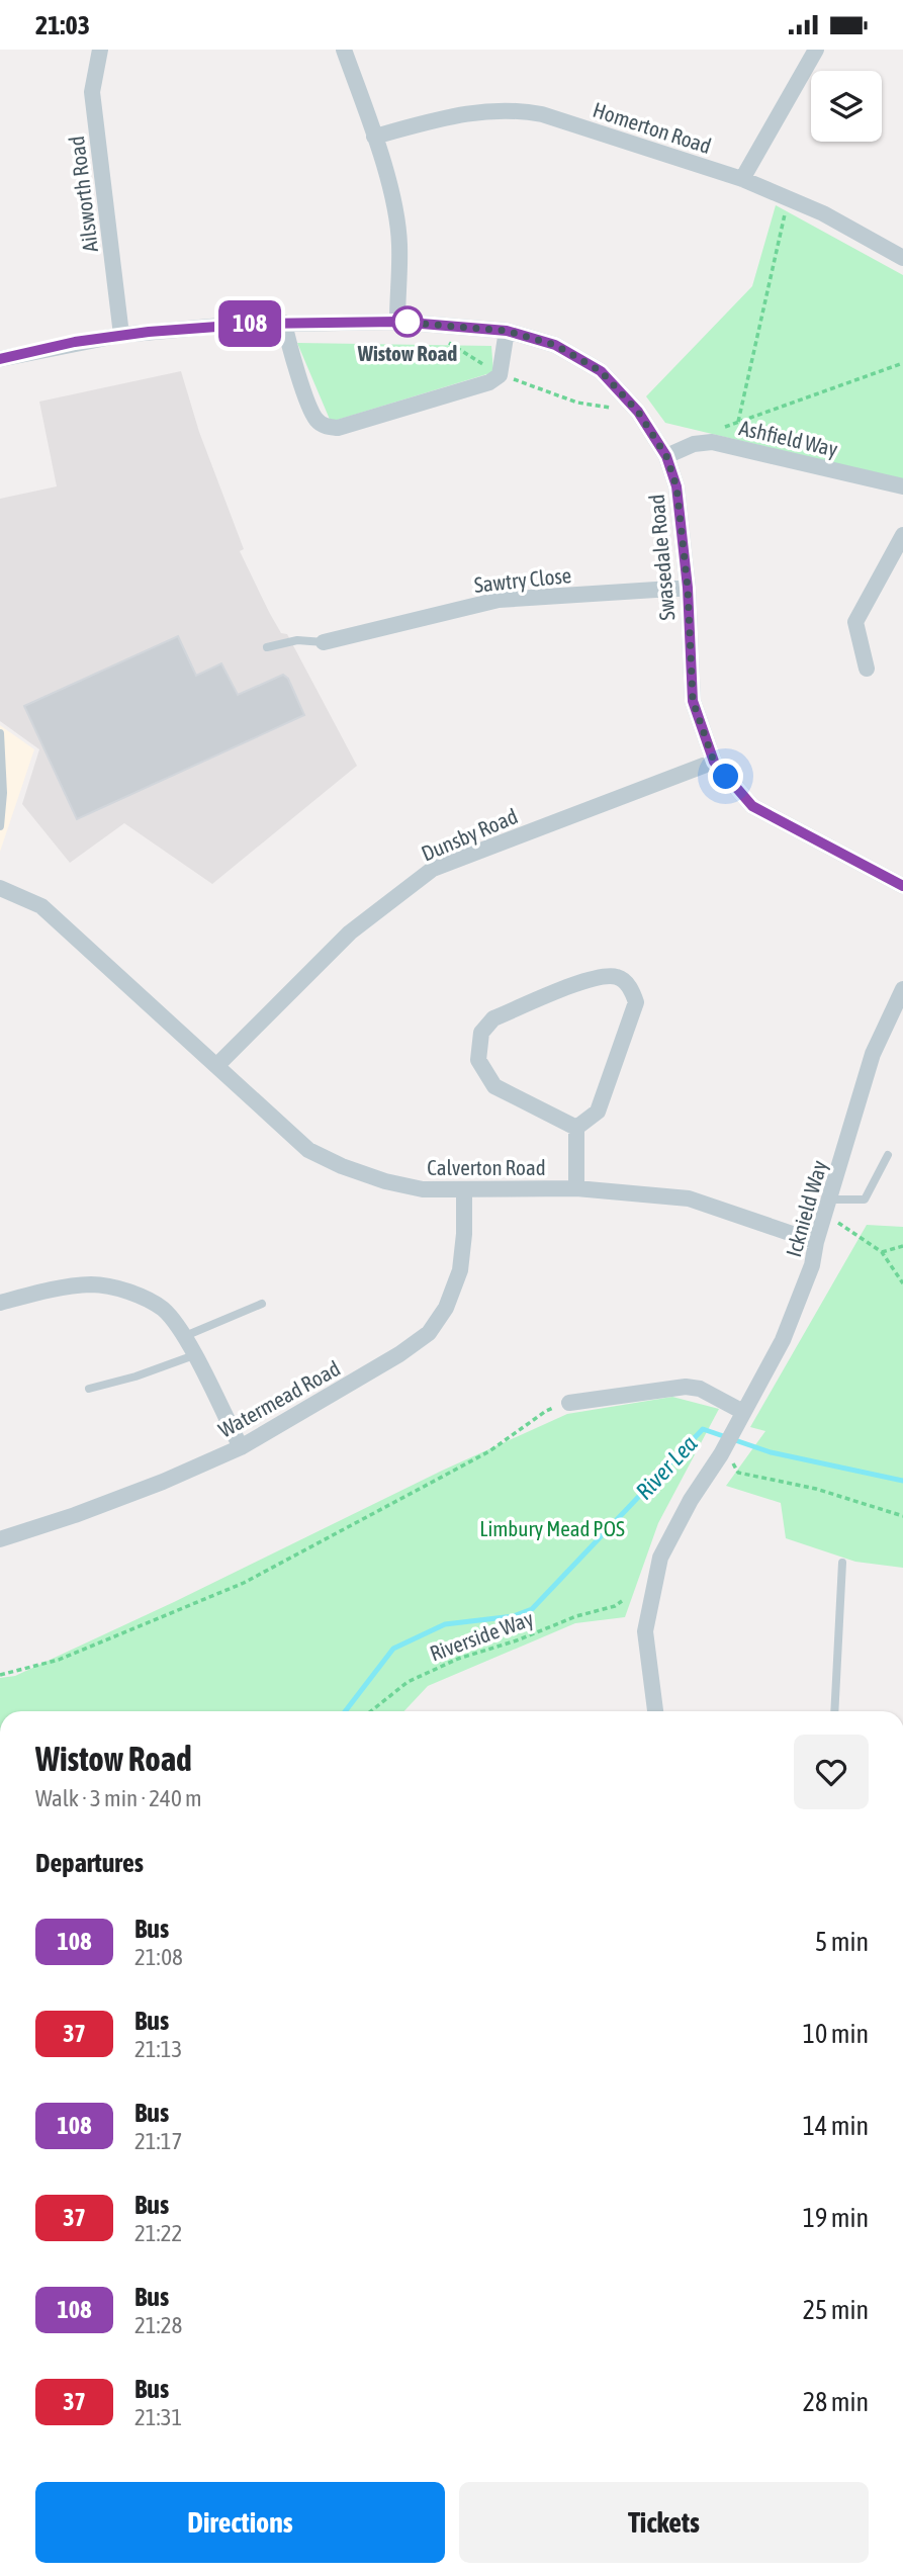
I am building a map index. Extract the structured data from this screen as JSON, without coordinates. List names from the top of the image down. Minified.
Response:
{"streets":{"street":["Homerton Road","Ailsworth Road","Ashfield Way","Swasedale Road","Sawtry Close","Dunsby Road","Calverton Road","Icknield Way","Watermead Road"],"path":["Riverside Way"]},"crossings":[["Ailsworth Road","Swasedale Road"],["Ashfield Way","Swasedale Road"],["Swasedale Road","Sawtry Close"],["Swasedale Road","Dunsby Road"],["Dunsby Road","Calverton Road"],["Calverton Road","Icknield Way"],["Calverton Road","Watermead Road"]],"water":["River Lea"],"parks":["Limbury Mead POS"],"places":["Wistow Road"],"lines":["bus line 108"],"page":{"status":"21:03","on_map":"108","heading":[["Wistow Road","Walk · 3 min · 240 m"],"Departures"],"list":[{"mark":"108","name":"Bus","note":"21:08","value":"5 min"},{"mark":"37","name":"Bus","note":"21:13","value":"10 min"},{"mark":"108","name":"Bus","note":"21:17","value":"14 min"},{"mark":"37","name":"Bus","note":"21:22","value":"19 min"},{"mark":"108","name":"Bus","note":"21:28","value":"25 min"},{"mark":"37","name":"Bus","note":"21:31","value":"28 min"}],"buttons":["Directions","Tickets"]}}
